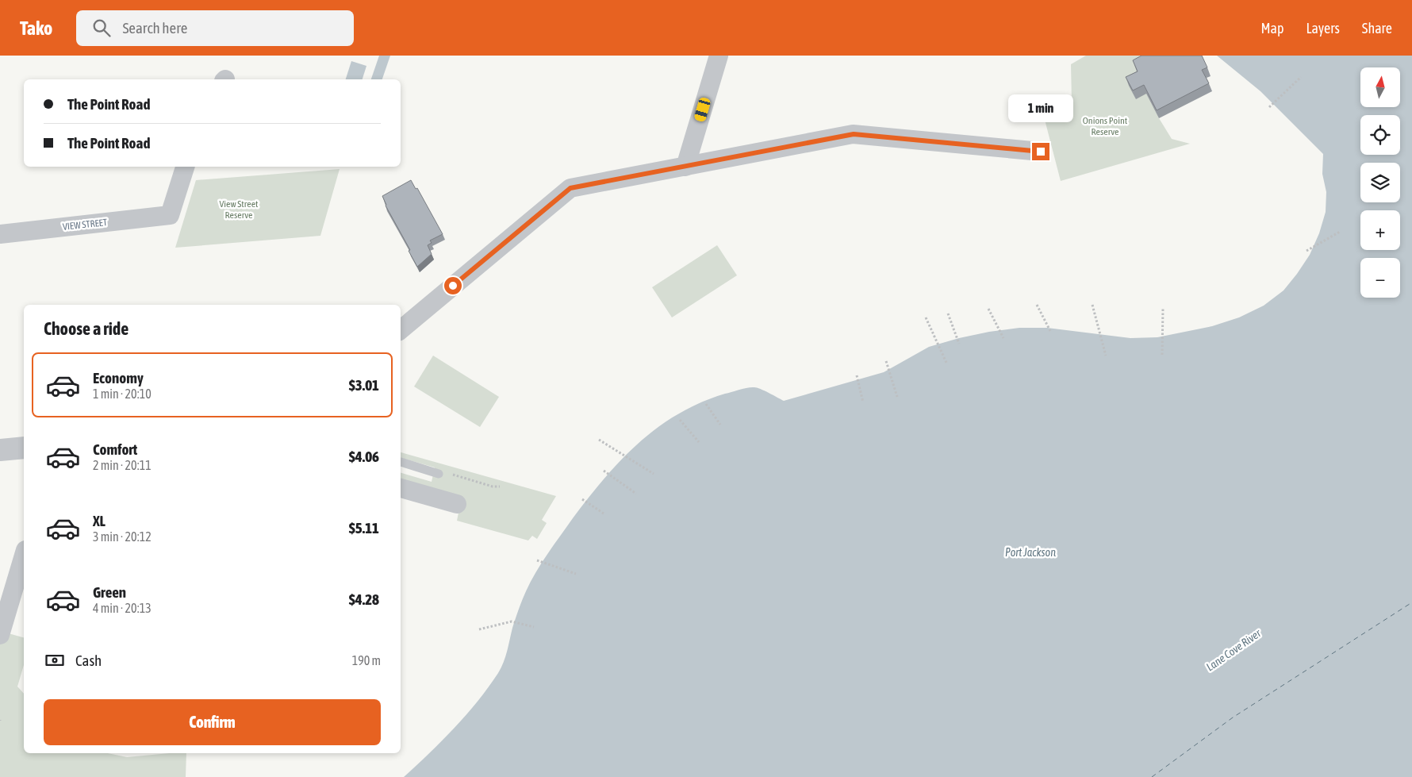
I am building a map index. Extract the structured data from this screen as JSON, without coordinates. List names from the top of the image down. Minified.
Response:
{"streets":{"street":["VIEW STREET"]},"water":["Port Jackson","Lane Cove River"],"parks":["Onions Point Reserve","View Street Reserve"],"north":"top","page":{"header":"Tako","search":"Search here","nav":["Map","Layers","Share"],"map_buttons":["+","−"],"banner":["The Point Road","The Point Road"],"bubble":"1 min","heading":"Choose a ride","list":[{"name":"Economy","note":"1 min · 20:10","value":"$3.01"},{"name":"Comfort","note":"2 min · 20:11","value":"$4.06"},{"name":"XL","note":"3 min · 20:12","value":"$5.11"},{"name":"Green","note":"4 min · 20:13","value":"$4.28"}],"pay":["Cash","190 m"],"buttons":"Confirm"}}
